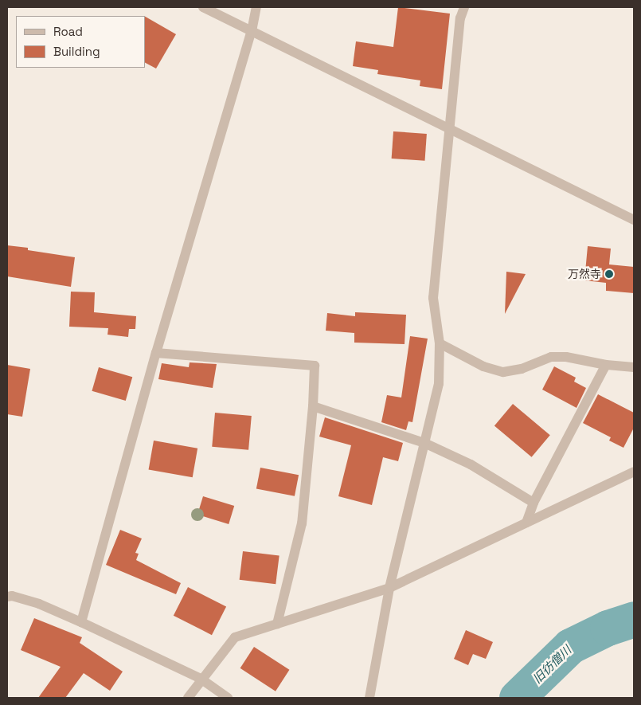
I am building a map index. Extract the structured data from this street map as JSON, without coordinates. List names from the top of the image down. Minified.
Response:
{"water":["旧彷僧川"],"places":["万然寺"],"legend":["Road","Building"]}
